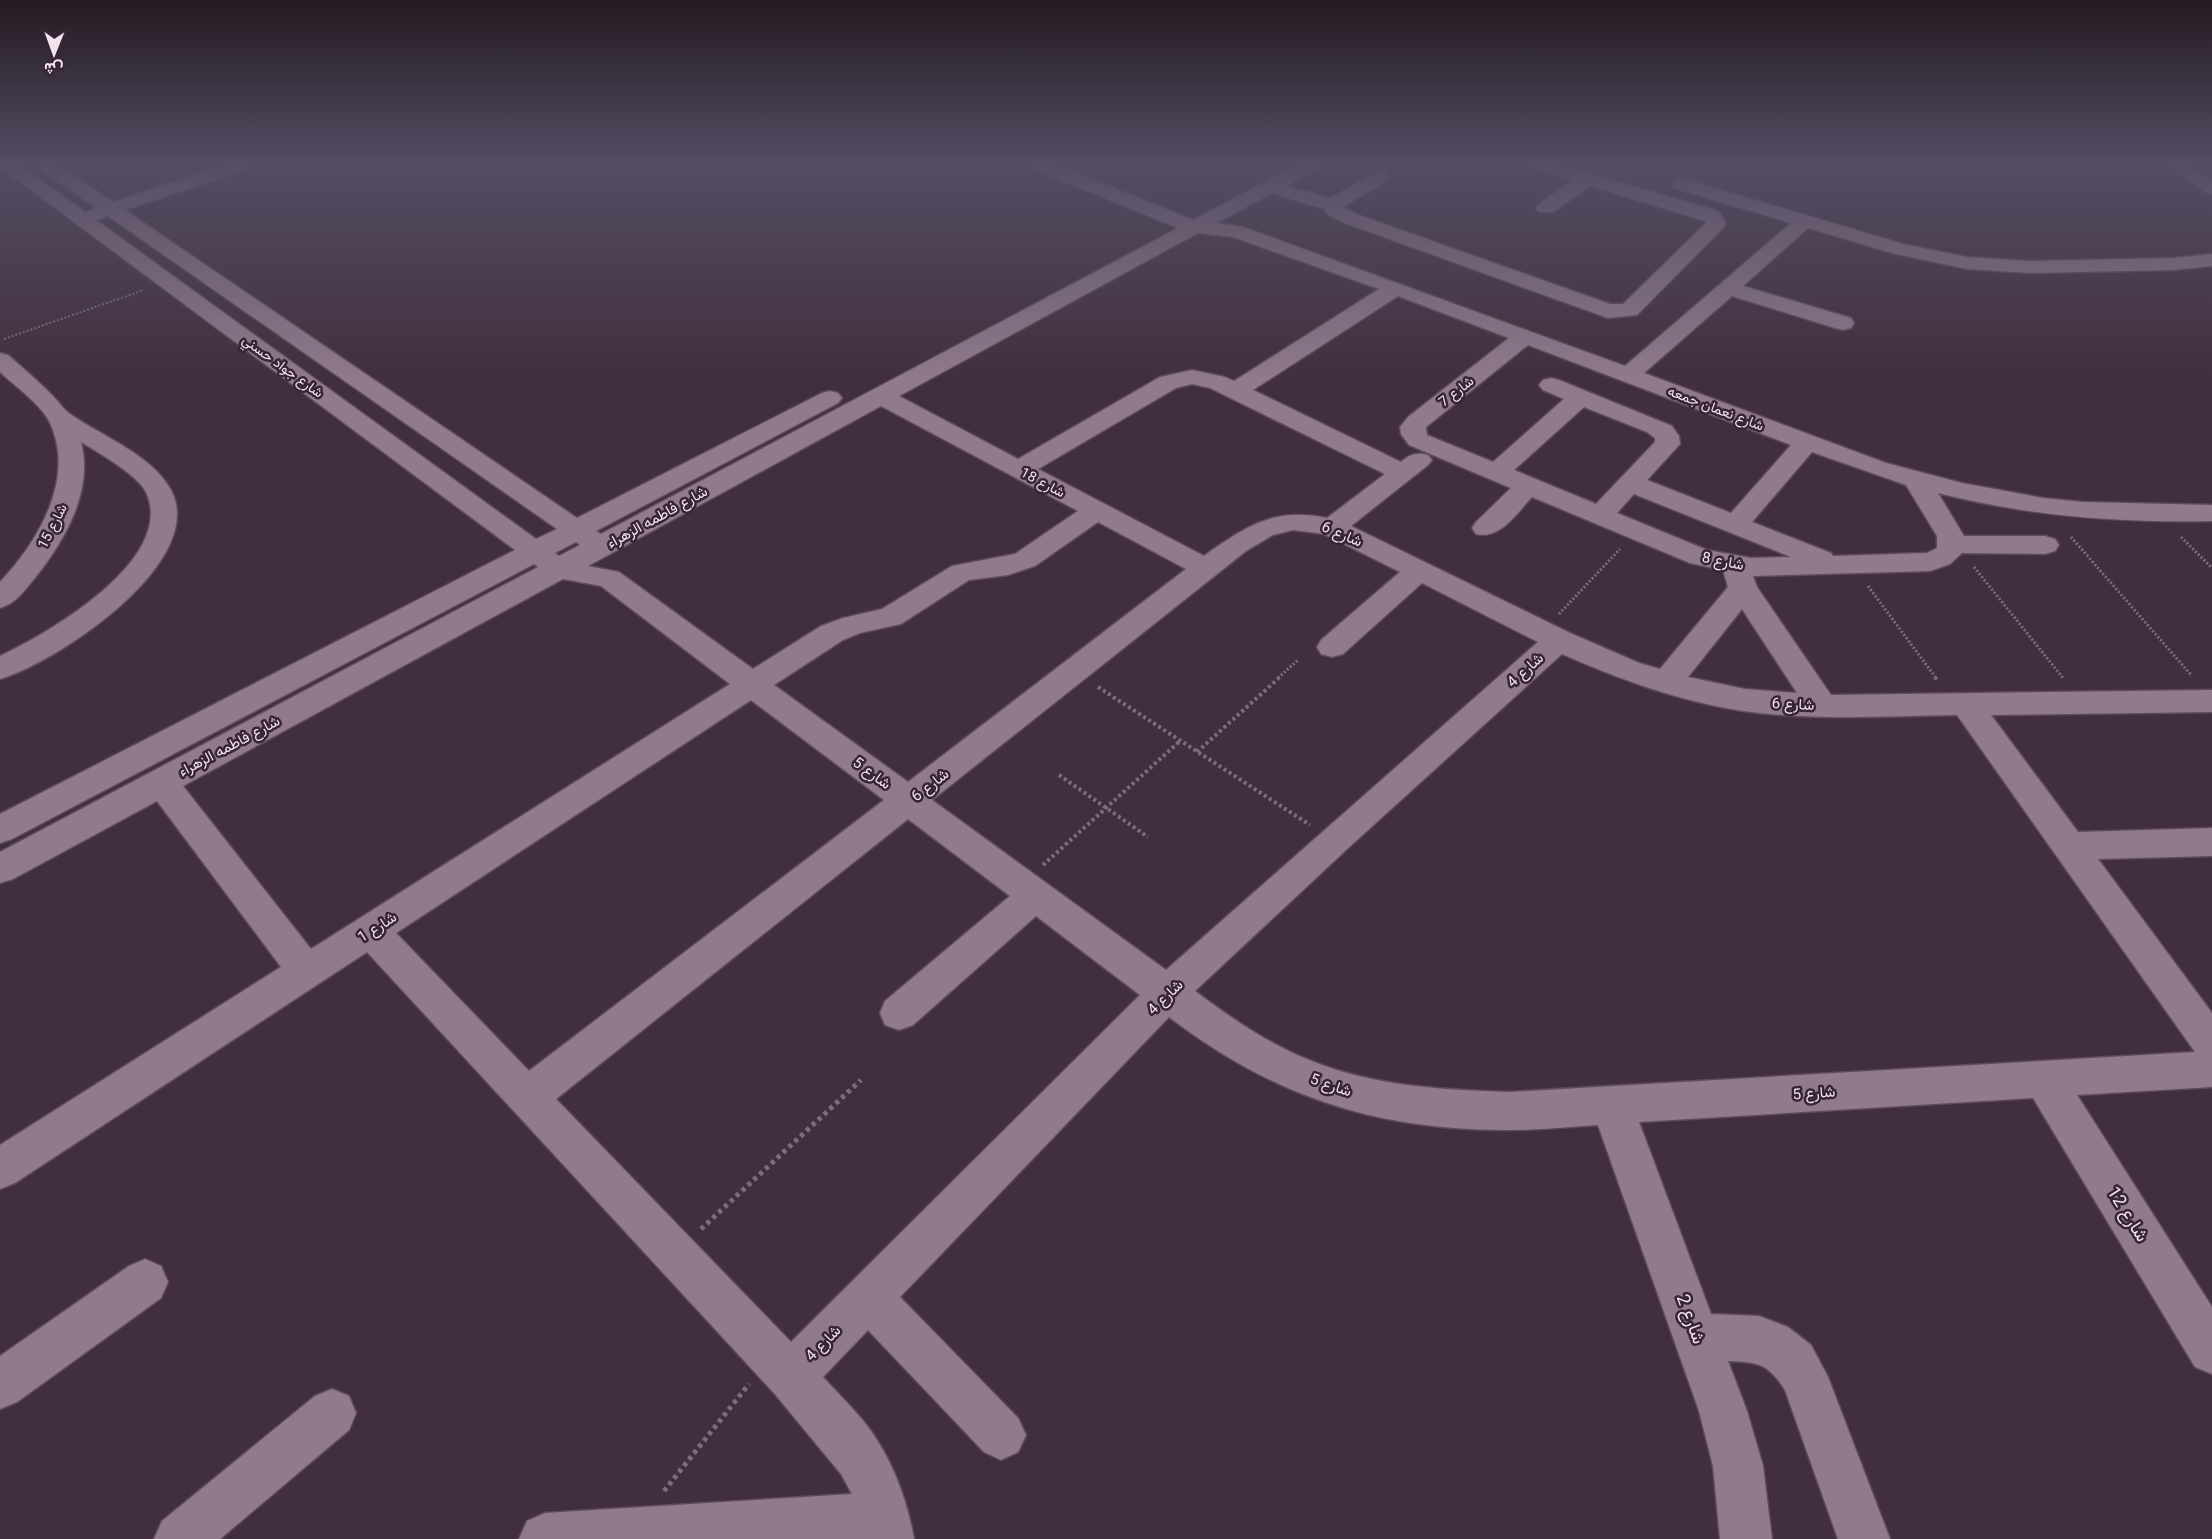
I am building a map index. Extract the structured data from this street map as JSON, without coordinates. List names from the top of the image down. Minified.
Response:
{"streets":{"street":["شارع جواد حسني","شارع 7","شارع نعمان جمعه","شارع 18","شارع فاطمه الزهراء","شارع 15","شارع 6","شارع 8","شارع 4","شارع 5","شارع 1","شارع 12","شارع 2"]},"crossings":[["شارع جواد حسني","شارع فاطمه الزهراء"],["شارع جواد حسني","شارع 5"],["شارع 7","شارع نعمان جمعه"],["شارع 7","شارع 8"],["شارع 18","شارع فاطمه الزهراء"],["شارع 18","شارع 6"],["شارع 18","شارع 1"],["شارع فاطمه الزهراء","شارع 5"],["شارع 6","شارع 4"],["شارع 6","شارع 5"],["شارع 4","شارع 5"],["شارع 5","شارع 1"],["شارع 5","شارع 12"],["شارع 5","شارع 2"]],"north":"bottom"}
